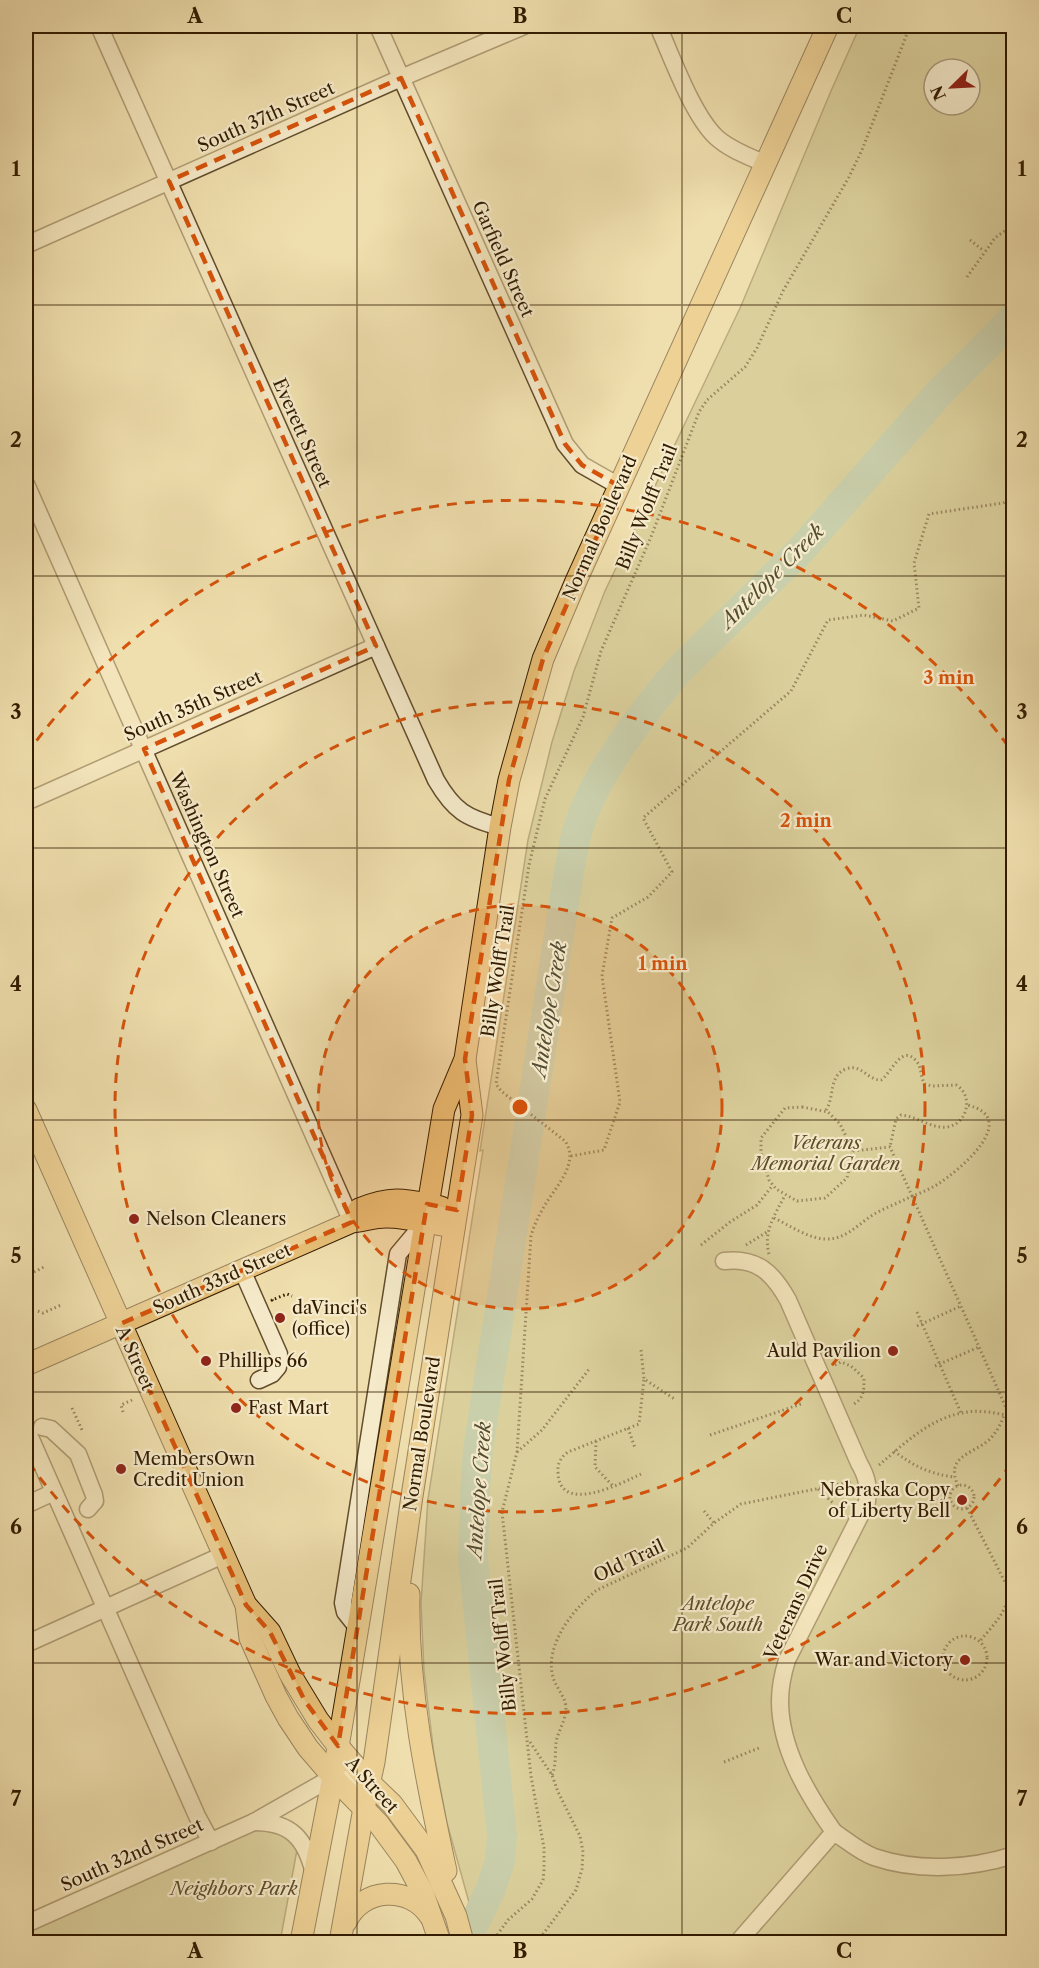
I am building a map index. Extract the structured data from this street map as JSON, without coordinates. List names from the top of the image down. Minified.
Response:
{"streets":{"main road":["Normal Boulevard","South 33rd Street","A Street"],"street":["South 37th Street","Garfield Street","Everett Street","South 35th Street","Washington Street","Veterans Drive","South 32nd Street"],"path":["Billy Wolff Trail","Old Trail"]},"crossings":[["South 37th Street","Garfield Street"],["South 37th Street","Everett Street"],["Garfield Street","Normal Boulevard"],["Everett Street","Normal Boulevard"],["Everett Street","South 35th Street"],["Normal Boulevard","South 33rd Street"],["Normal Boulevard","A Street"],["Normal Boulevard","South 32nd Street"],["South 35th Street","Washington Street"],["Washington Street","South 33rd Street"],["South 33rd Street","A Street"],["A Street","South 32nd Street"]],"water":["Antelope Creek"],"parks":["Veterans Memorial Garden","Antelope Park South","Neighbors Park"],"places":["Nelson Cleaners","daVinci's (office)","Auld Pavilion","Phillips 66","Fast Mart","MembersOwn Credit Union","Nebraska Copy of Liberty Bell","War and Victory"],"north":"bottom left","grid":{"columns":["A","B","C"],"rows":["1","2","3","4","5","6","7"]},"rings":["3 min","2 min","1 min"]}
